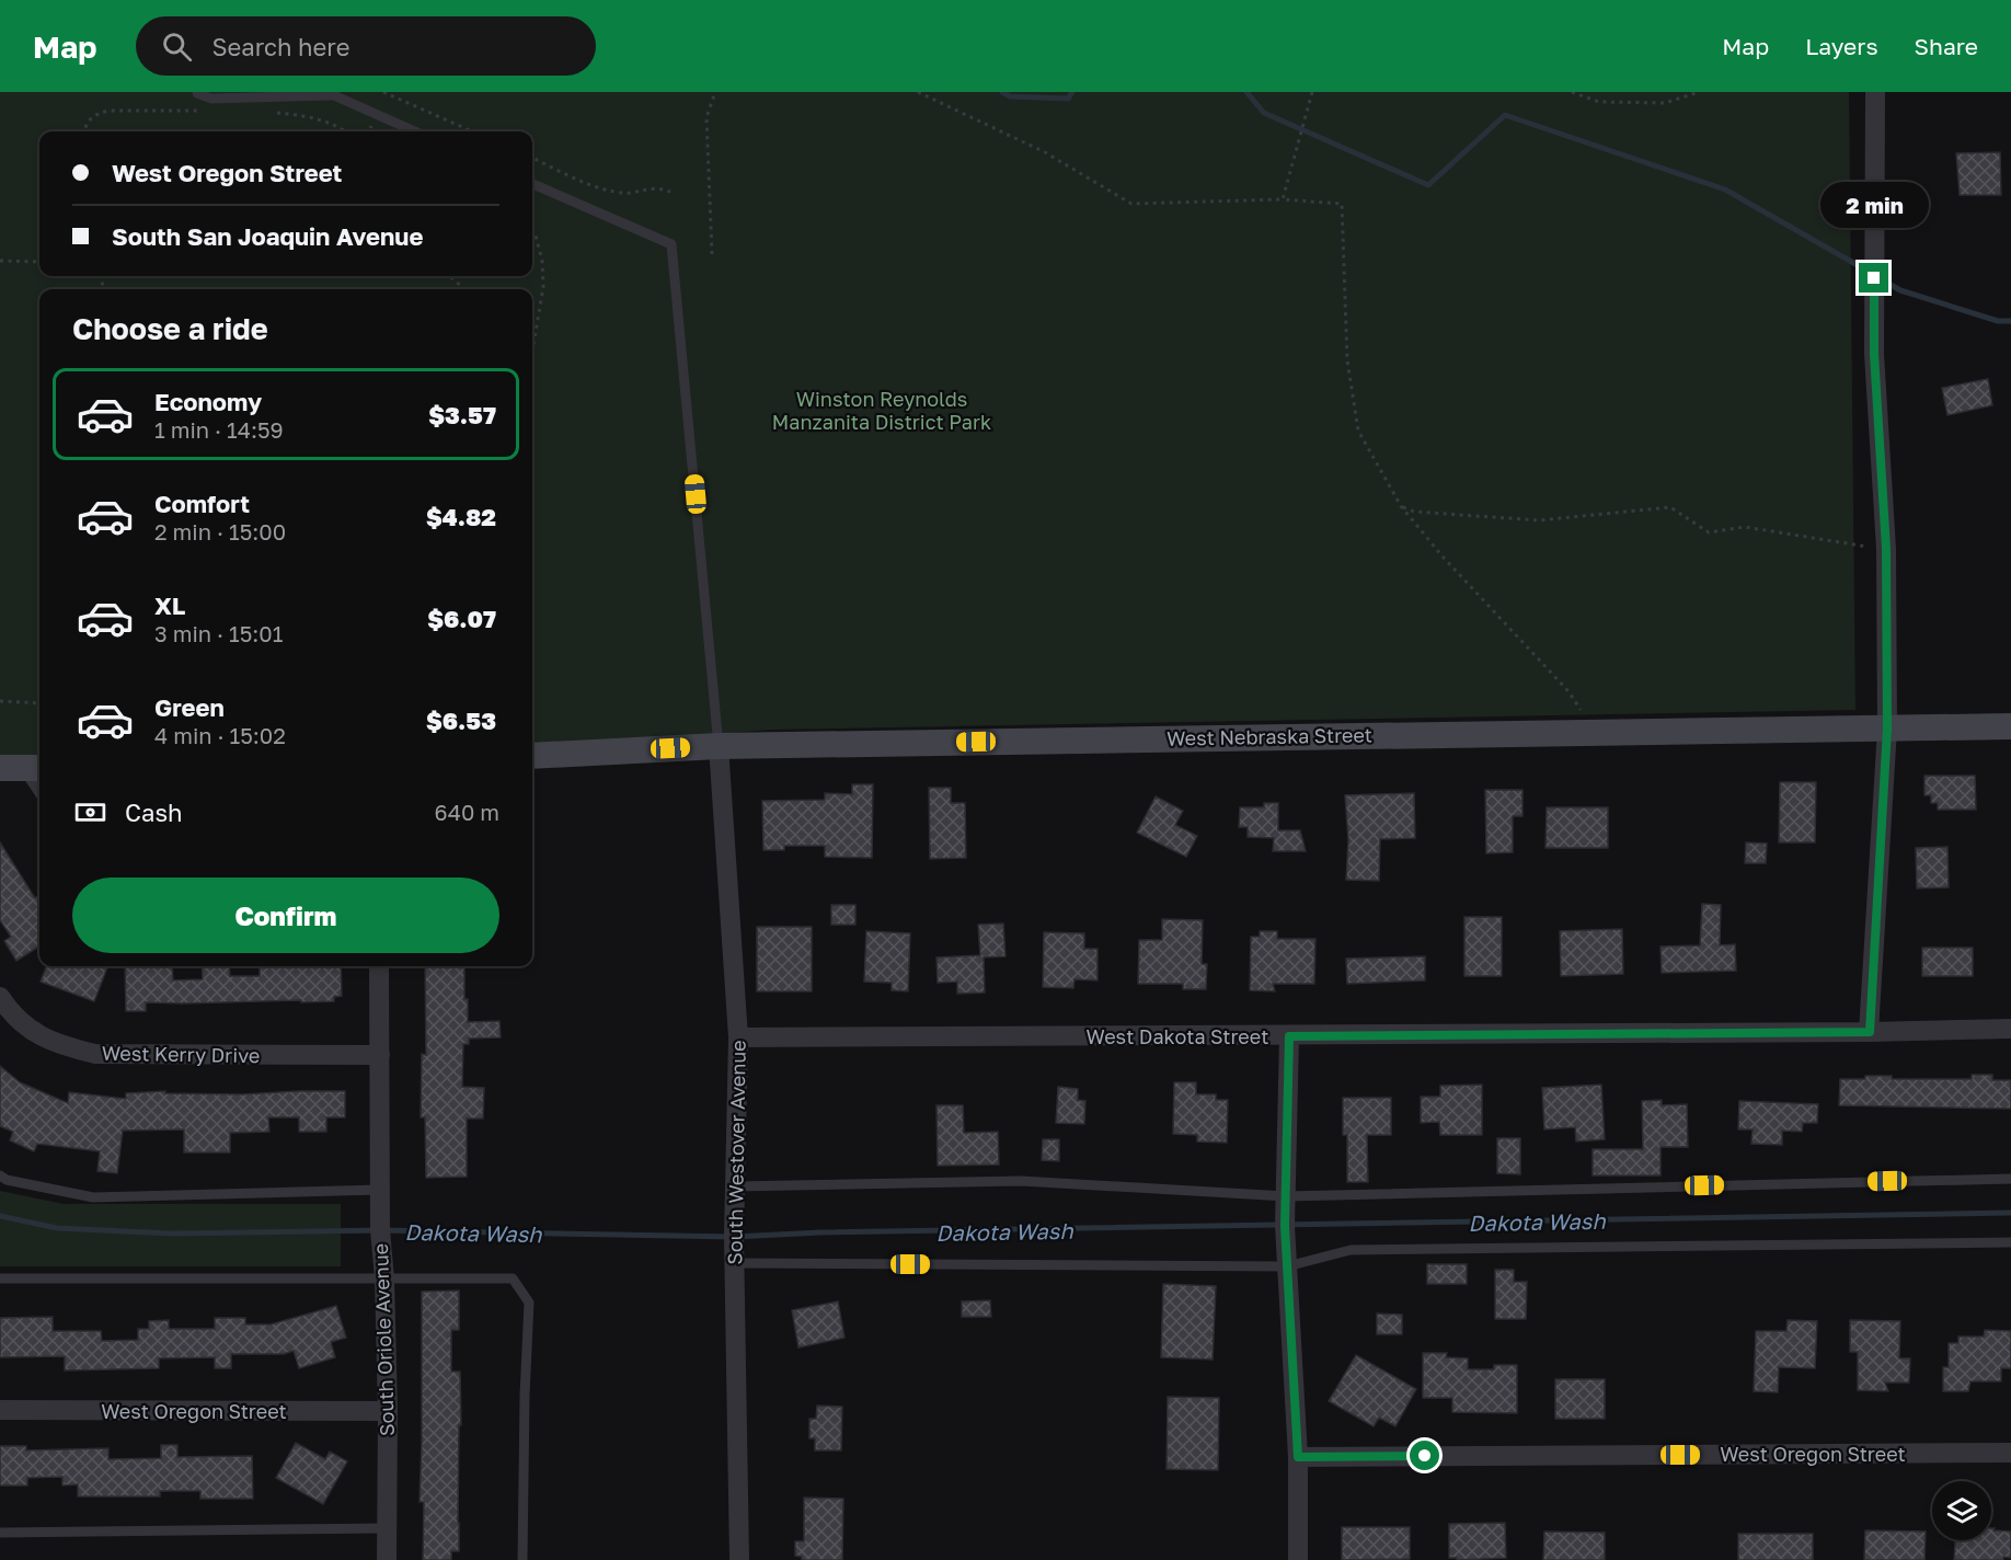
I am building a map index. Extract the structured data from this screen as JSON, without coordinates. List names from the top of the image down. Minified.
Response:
{"streets":{"street":["West Nebraska Street","West Dakota Street","West Kerry Drive","South Westover Avenue","South Oriole Avenue","West Oregon Street"]},"crossings":[["West Nebraska Street","South Westover Avenue"],["West Dakota Street","South Westover Avenue"],["West Kerry Drive","South Oriole Avenue"],["South Oriole Avenue","West Oregon Street"]],"water":["Dakota Wash"],"parks":["Winston Reynolds Manzanita District Park"],"page":{"header":"Map","search":"Search here","nav":["Map","Layers","Share"],"banner":["West Oregon Street","South San Joaquin Avenue"],"bubble":"2 min","heading":"Choose a ride","list":[{"name":"Economy","note":"1 min · 14:59","value":"$3.57"},{"name":"Comfort","note":"2 min · 15:00","value":"$4.82"},{"name":"XL","note":"3 min · 15:01","value":"$6.07"},{"name":"Green","note":"4 min · 15:02","value":"$6.53"}],"pay":["Cash","640 m"],"buttons":"Confirm"}}
